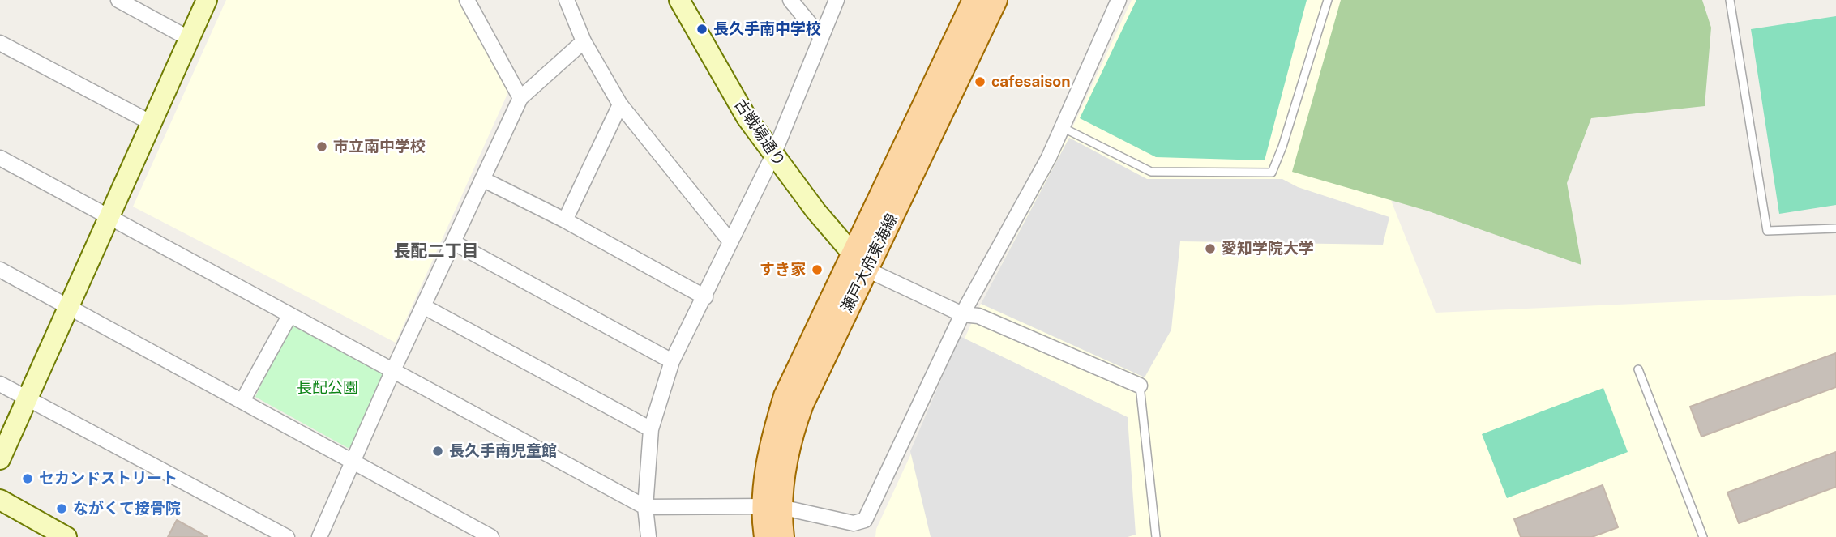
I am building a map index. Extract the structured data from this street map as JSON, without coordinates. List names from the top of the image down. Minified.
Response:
{"streets":{"main road":["瀬戸大府東海線"],"street":["古戦場通り"]},"crossings":[["古戦場通り","瀬戸大府東海線"]],"districts":["長配二丁目"],"parks":["長配公園"],"places":["長久手南中学校","cafesaison","市立南中学校","愛知学院大学","すき家","長久手南児童館","セカンドストリート","ながくて接骨院"]}
